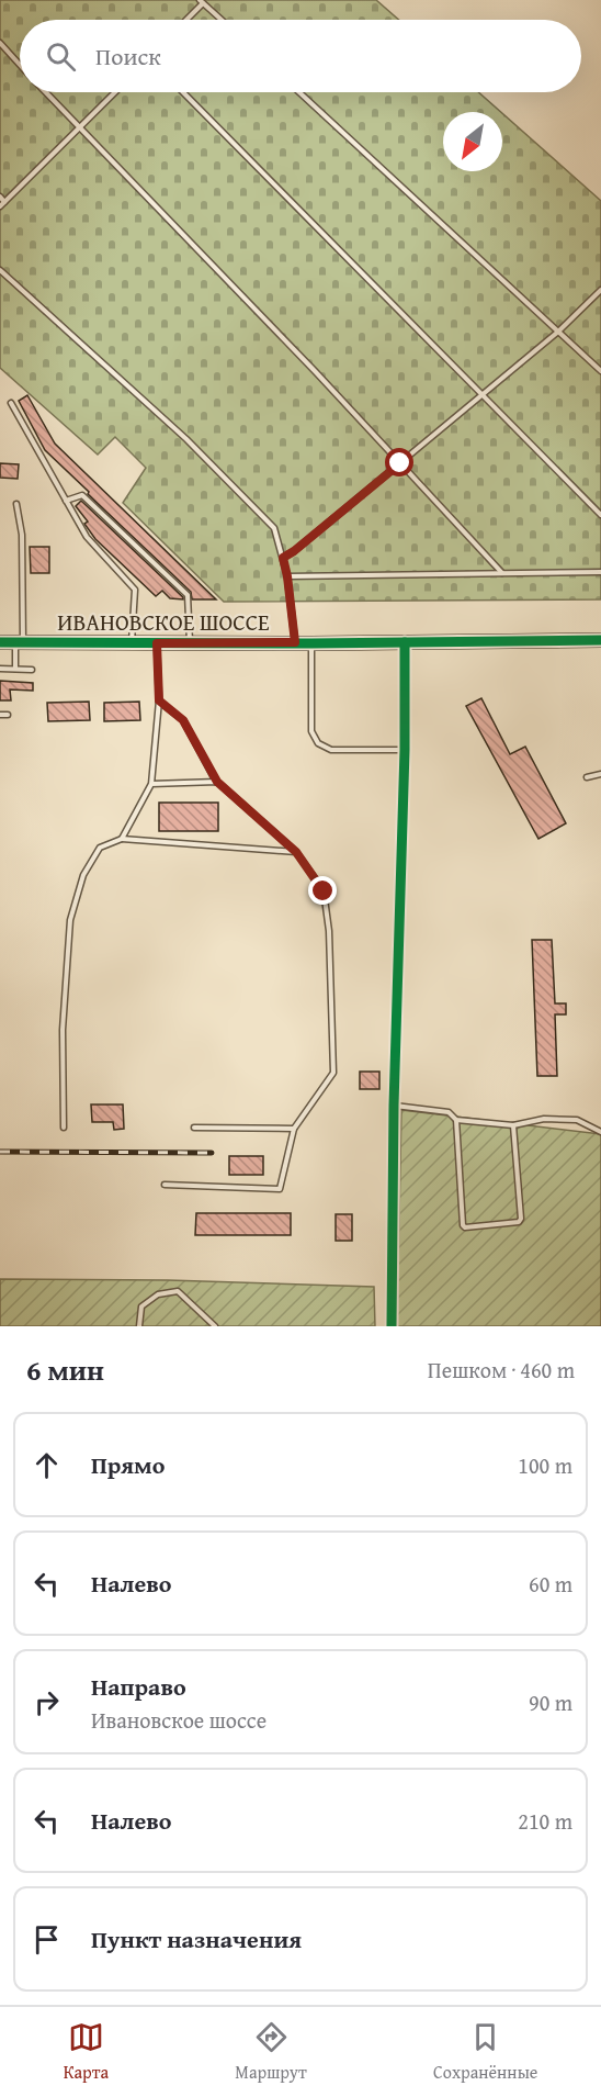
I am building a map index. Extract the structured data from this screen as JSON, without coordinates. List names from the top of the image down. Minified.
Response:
{"streets":{"street":["ИВАНОВСКОЕ ШОССЕ"]},"north":"bottom left","page":{"search":"Поиск","heading":["6 мин","Пешком · 460 m"],"list":[["Прямо","100 m"],["Налево","60 m"],["Направо","Ивановское шоссе","90 m"],["Налево","210 m"],"Пункт назначения"],"nav":["Карта","Маршрут","Сохранённые"]}}
